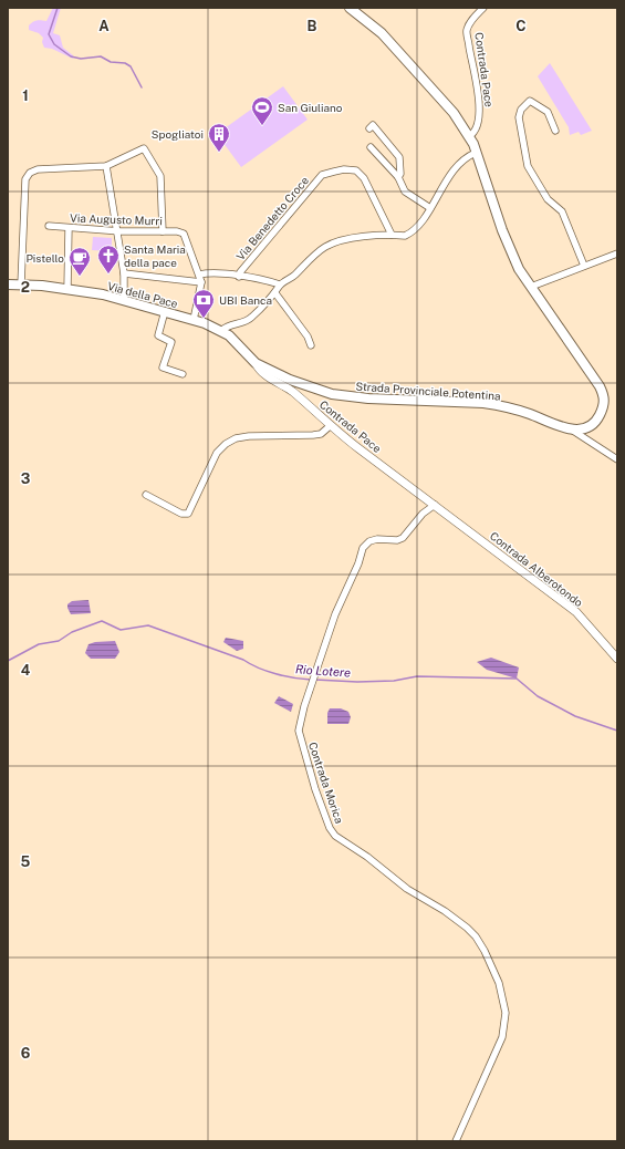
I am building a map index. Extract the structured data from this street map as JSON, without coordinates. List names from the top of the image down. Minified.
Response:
{"streets":{"main road":["Via della Pace","Strada Provinciale Potentina"],"street":["Contrada Pace","Via Benedetto Croce","Via Augusto Murri","Contrada Alberotondo","Contrada Morica"]},"crossings":[["Contrada Pace","Via della Pace"],["Contrada Pace","Strada Provinciale Potentina"],["Contrada Pace","Contrada Alberotondo"],["Contrada Pace","Contrada Morica"],["Via della Pace","Strada Provinciale Potentina"],["Contrada Alberotondo","Contrada Morica"]],"water":["Rio Lotere"],"places":{"sports":["San Giuliano"],"building":["Spogliatoi"],"church":["Santa Maria della pace"],"cafe":["Pistello"],"bank":["UBI Banca"]},"grid":{"columns":["A","B","C"],"rows":["1","2","3","4","5","6"]}}
